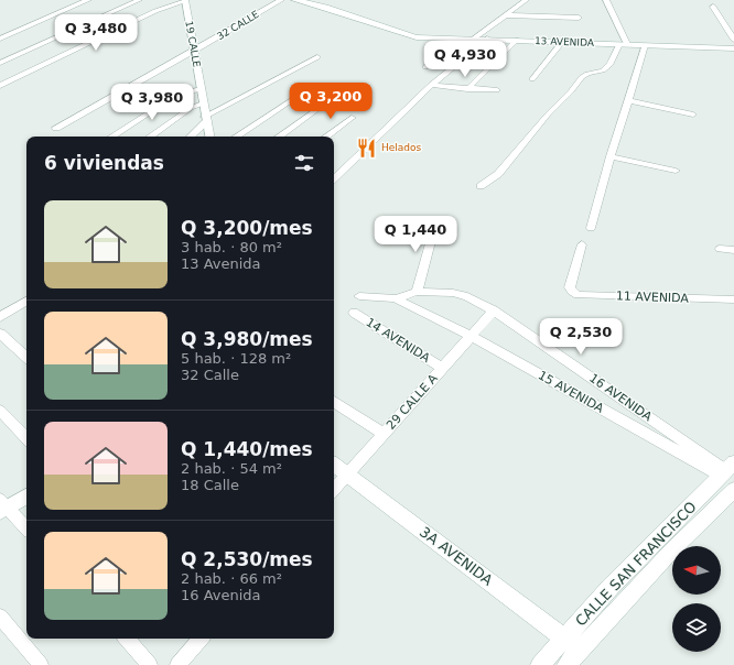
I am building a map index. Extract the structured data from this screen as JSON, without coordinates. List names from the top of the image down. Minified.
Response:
{"streets":{"main road":["13 AVENIDA","19 CALLE","3A AVENIDA","CALLE SAN FRANCISCO"],"street":["32 CALLE","11 AVENIDA","14 AVENIDA","15 AVENIDA","16 AVENIDA","29 CALLE A"]},"crossings":[["32 CALLE","19 CALLE"],["14 AVENIDA","29 CALLE A"],["15 AVENIDA","16 AVENIDA"],["15 AVENIDA","29 CALLE A"],["15 AVENIDA","CALLE SAN FRANCISCO"],["16 AVENIDA","29 CALLE A"],["16 AVENIDA","CALLE SAN FRANCISCO"],["29 CALLE A","3A AVENIDA"],["3A AVENIDA","CALLE SAN FRANCISCO"]],"places":{"restaurant":["Helados"]},"north":"left","page":{"price":["Q 3,480","Q 4,930","Q 3,200","Q 3,980","Q 1,440","Q 2,530"],"heading":"6 viviendas","list":[{"name":"Q 3,200/mes","note":"3 hab. · 80 m² · 13 Avenida"},{"name":"Q 3,980/mes","note":"5 hab. · 128 m² · 32 Calle"},{"name":"Q 1,440/mes","note":"2 hab. · 54 m² · 18 Calle"},{"name":"Q 2,530/mes","note":"2 hab. · 66 m² · 16 Avenida"}]}}
